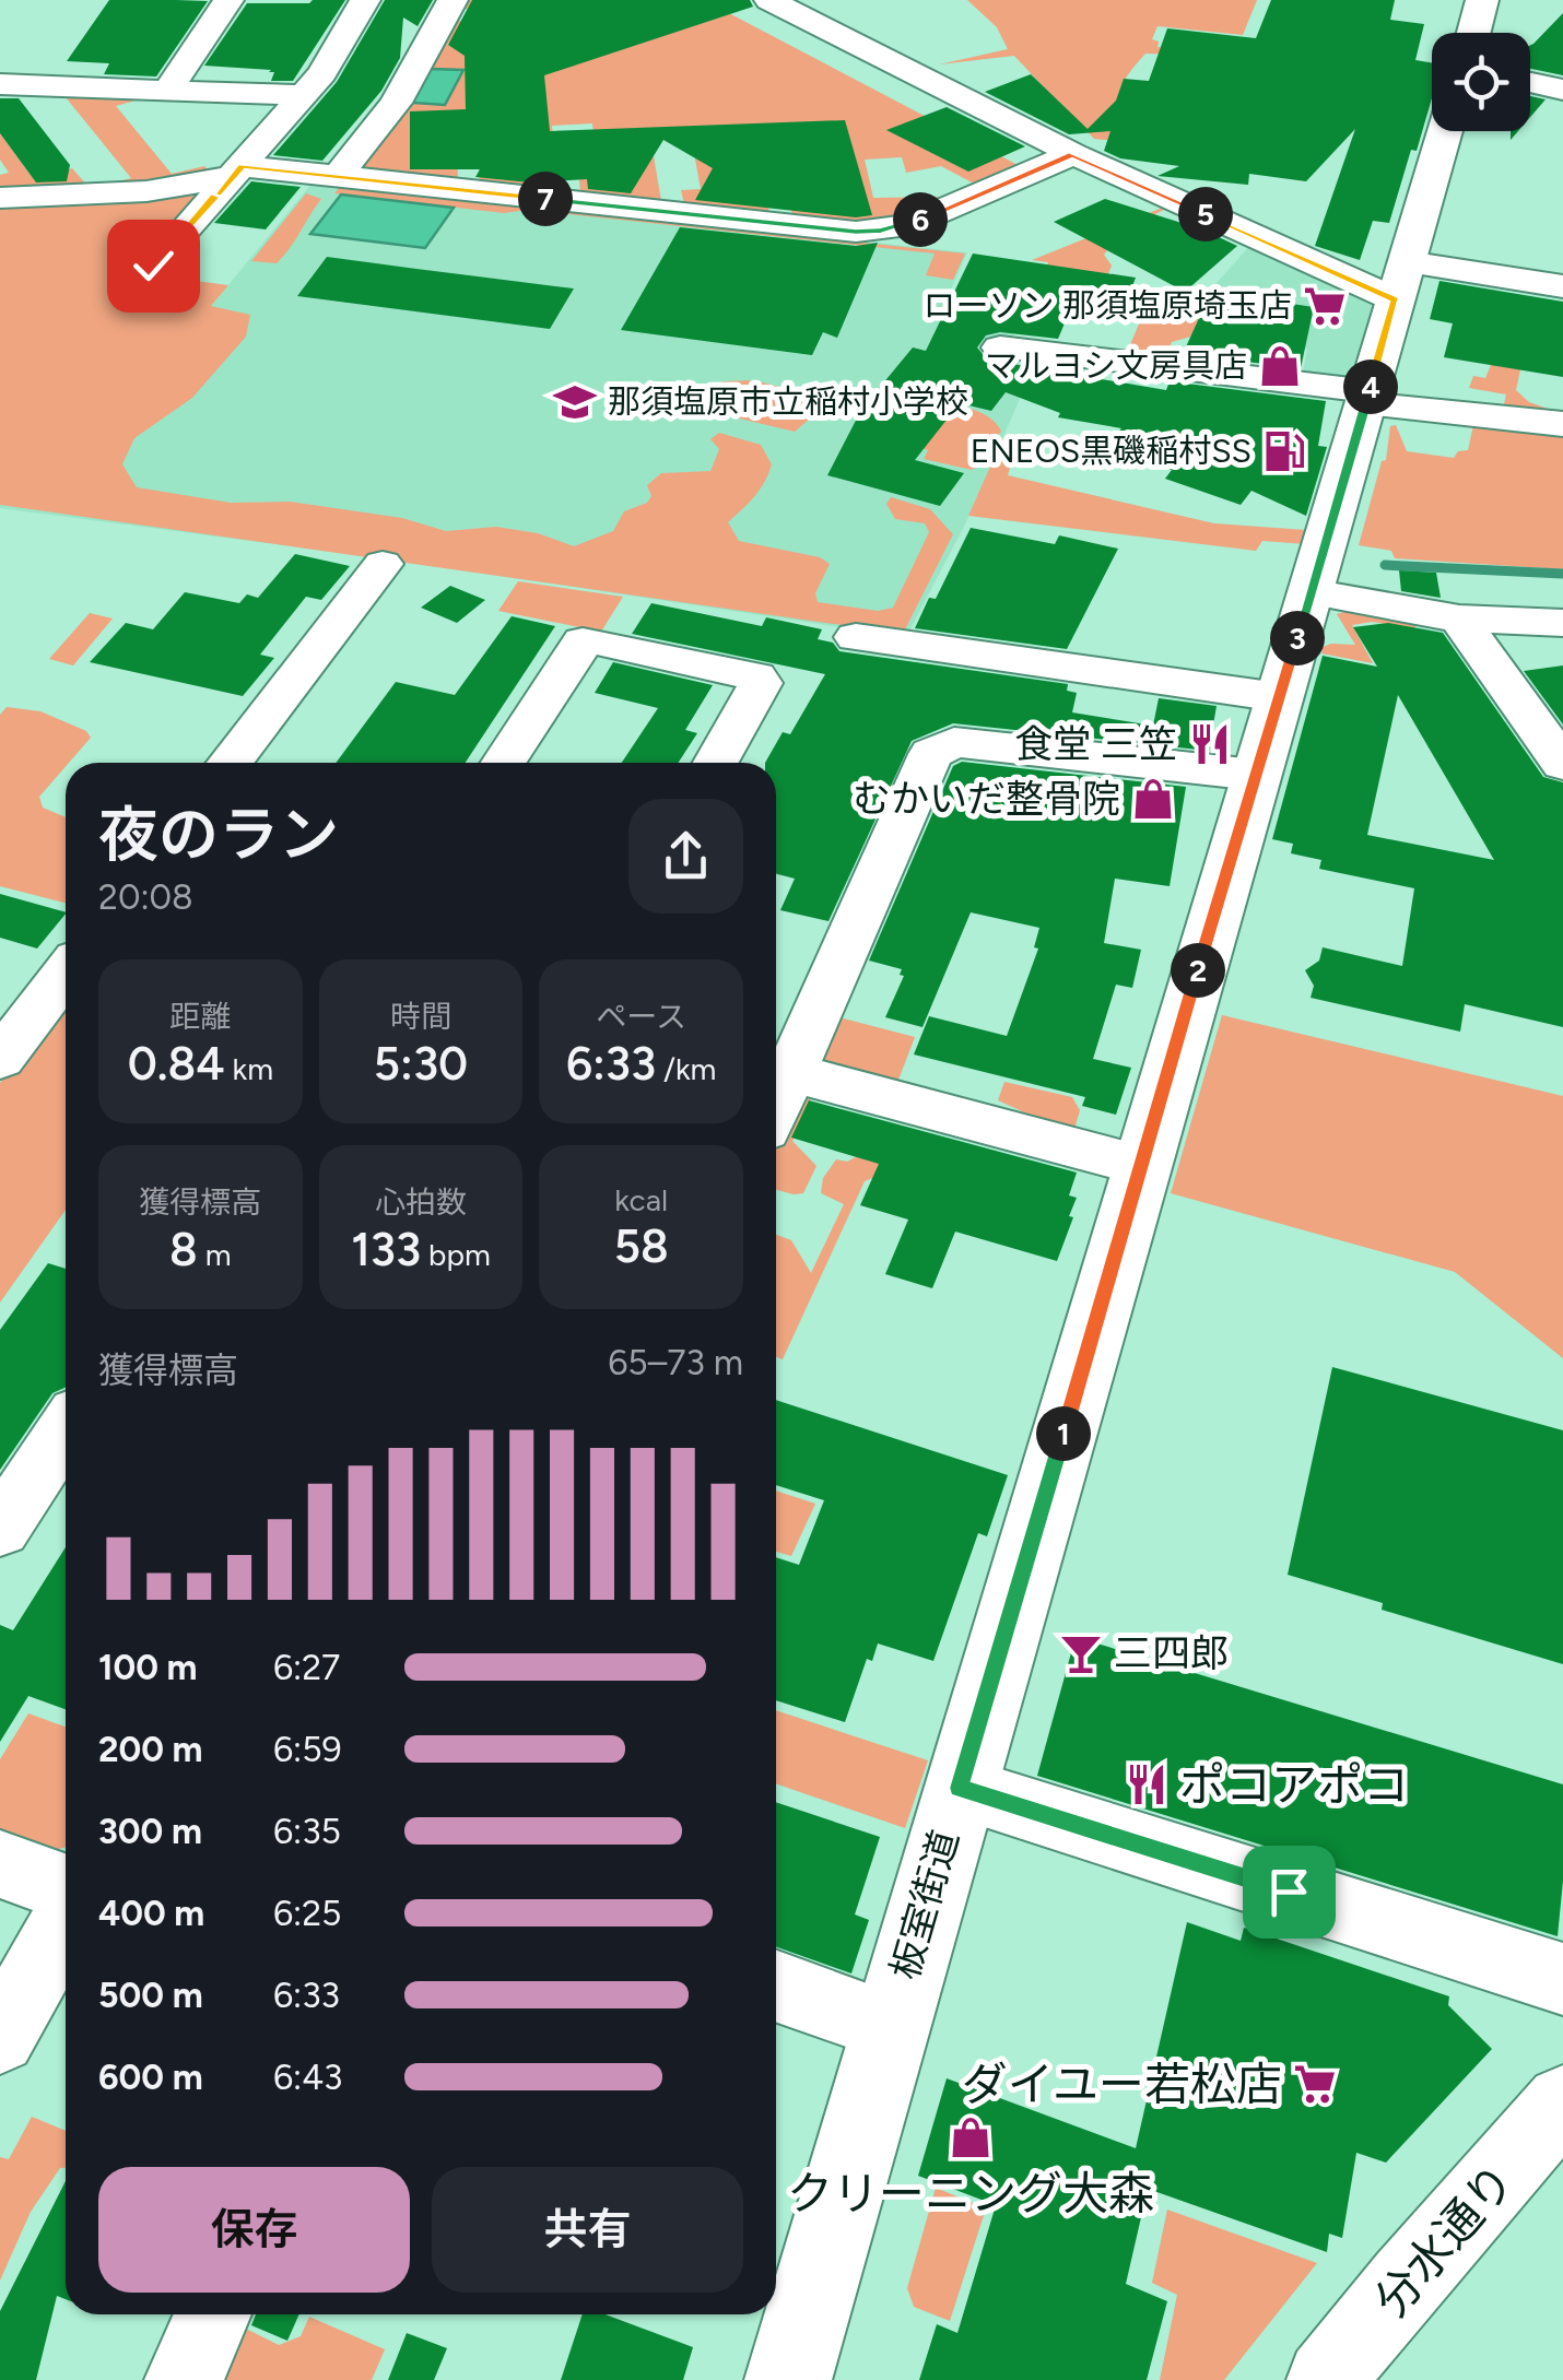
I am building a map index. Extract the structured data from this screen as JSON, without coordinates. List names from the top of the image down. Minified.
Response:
{"streets":{"main road":["板室街道"],"street":["分水通り"]},"places":{"supermarket":["ローソン 那須塩原埼玉店","ダイユー若松店"],"shop":["マルヨシ文房具店","むかいだ整骨院","クリーニング大森"],"school or university":["那須塩原市立稲村小学校"],"fuel station":["ENEOS黒磯稲村SS"],"restaurant":["食堂 三笠","ポコアポコ"],"bar":["三四郎"]},"page":{"pins":["7","5","6","4","3","2","1"],"heading":["夜のラン","20:08"],"stats":[["距離","0.84 km"],["時間","5:30"],["ペース","6:33 /km"],["獲得標高","8 m"],["心拍数","133 bpm"],["kcal","58"]],"chart":["獲得標高","65–73 m"],"list":[{"name":"100 m","note":"6:27"},{"name":"200 m","note":"6:59"},{"name":"300 m","note":"6:35"},{"name":"400 m","note":"6:25"},{"name":"500 m","note":"6:33"},{"name":"600 m","note":"6:43"}],"buttons":["保存","共有"]}}
